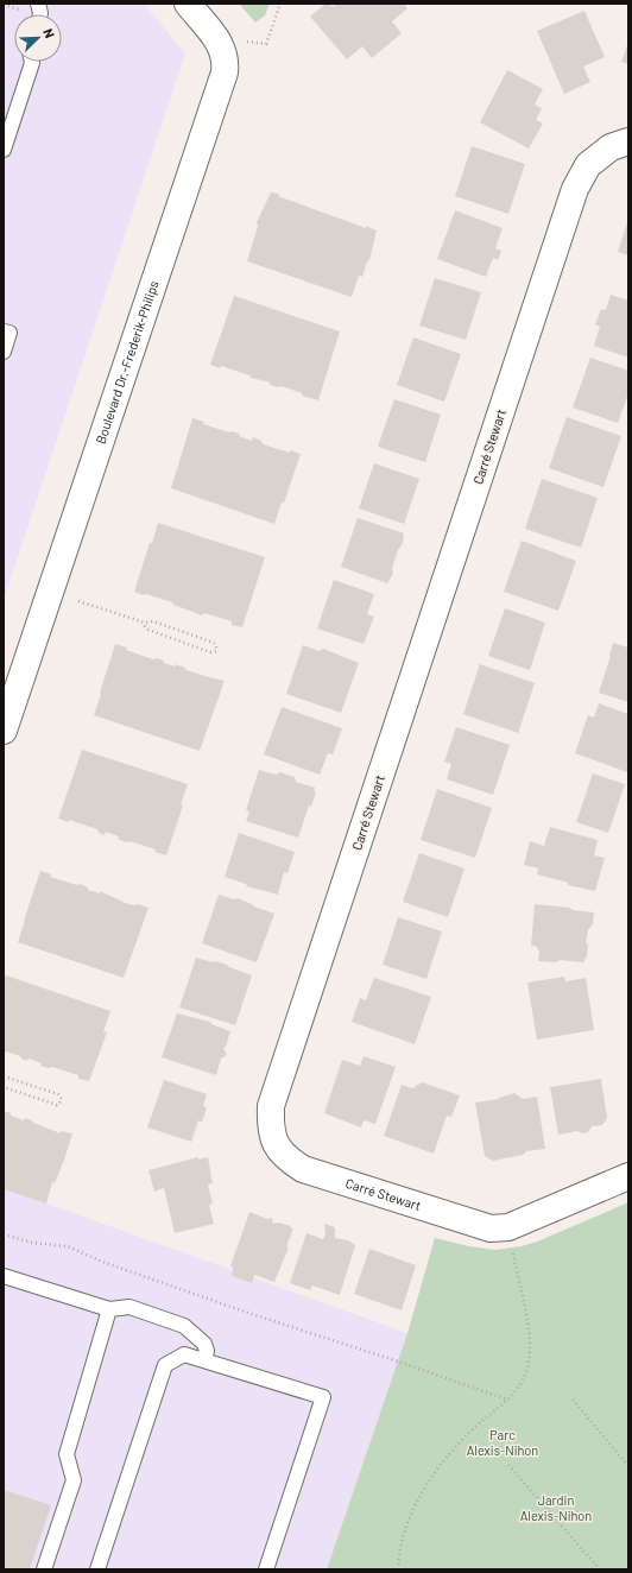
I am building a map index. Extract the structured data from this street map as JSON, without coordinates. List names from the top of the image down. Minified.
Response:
{"streets":{"street":["Boulevard Dr.-Frederik-Philips","Carré Stewart"]},"parks":["Parc Alexis-Nihon","Jardin Alexis-Nihon"],"north":"top right"}
